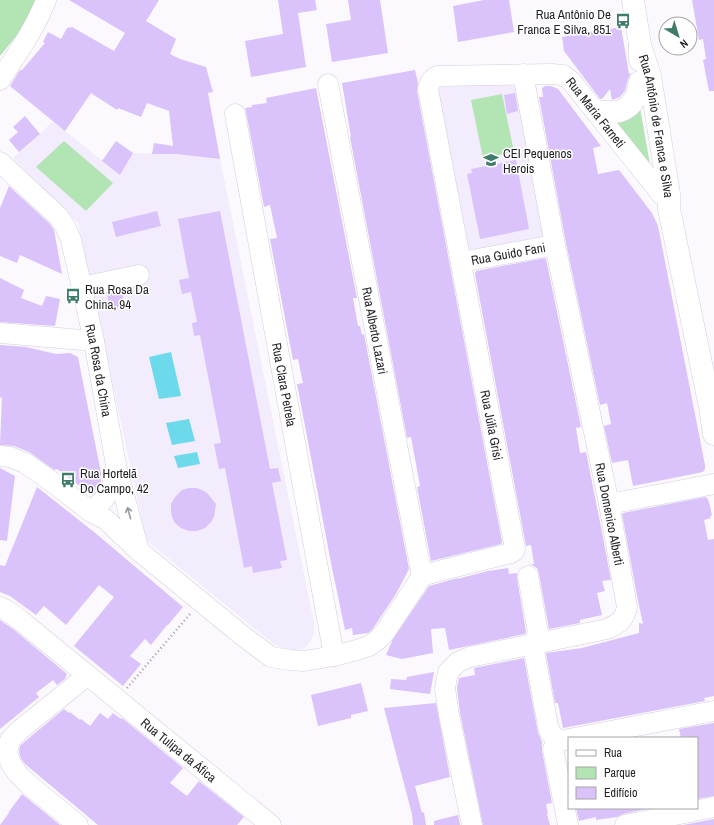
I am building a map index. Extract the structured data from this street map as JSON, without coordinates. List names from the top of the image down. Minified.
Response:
{"streets":{"main road":["Rua Antônio de Franca e Silva"],"street":["Rua Maria Farneti","Rua Guido Fani","Rua Alberto Lazari","Rua Rosa da China","Rua Clara Petrela","Rua Júlia Grisi","Rua Domenico Alberti","Rua Tulipa da Áfica"]},"crossings":[["Rua Maria Farneti","Rua Antônio de Franca e Silva"],["Rua Maria Farneti","Rua Júlia Grisi"],["Rua Maria Farneti","Rua Domenico Alberti"],["Rua Guido Fani","Rua Júlia Grisi"],["Rua Guido Fani","Rua Domenico Alberti"],["Rua Alberto Lazari","Rua Júlia Grisi"]],"places":{"bus stop":["Rua Antônio De Franca E Silva, 851","Rua Rosa Da China, 94","Rua Hortelã Do Campo, 42"],"school or university":["CEI Pequenos Herois"]},"legend":["Rua","Parque","Edifício"],"north":"bottom right"}
